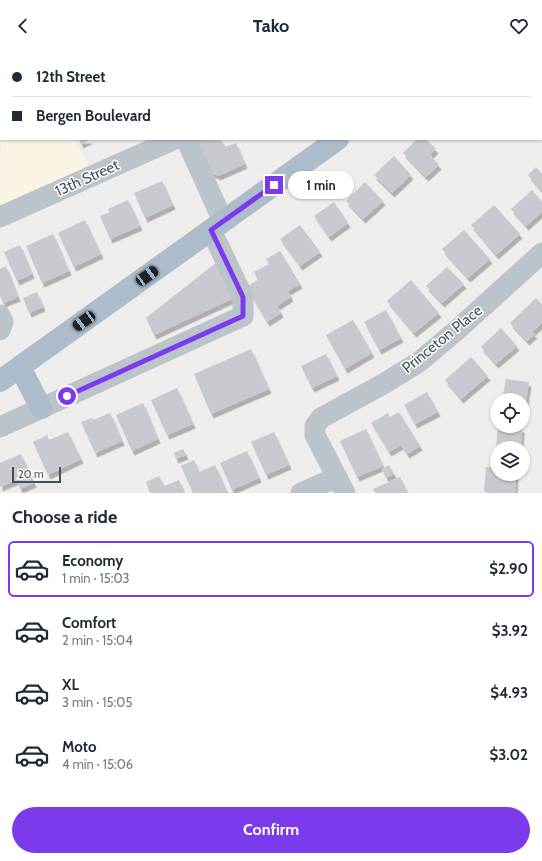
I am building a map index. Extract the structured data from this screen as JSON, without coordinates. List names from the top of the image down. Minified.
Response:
{"streets":{"street":["13th Street","Princeton Place"]},"scale_bar":"20 m","page":{"header":"Tako","banner":["12th Street","Bergen Boulevard"],"bubble":"1 min","scale":"20 m","heading":"Choose a ride","list":[{"name":"Economy","note":"1 min · 15:03","value":"$2.90"},{"name":"Comfort","note":"2 min · 15:04","value":"$3.92"},{"name":"XL","note":"3 min · 15:05","value":"$4.93"},{"name":"Moto","note":"4 min · 15:06","value":"$3.02"}],"buttons":"Confirm"}}
